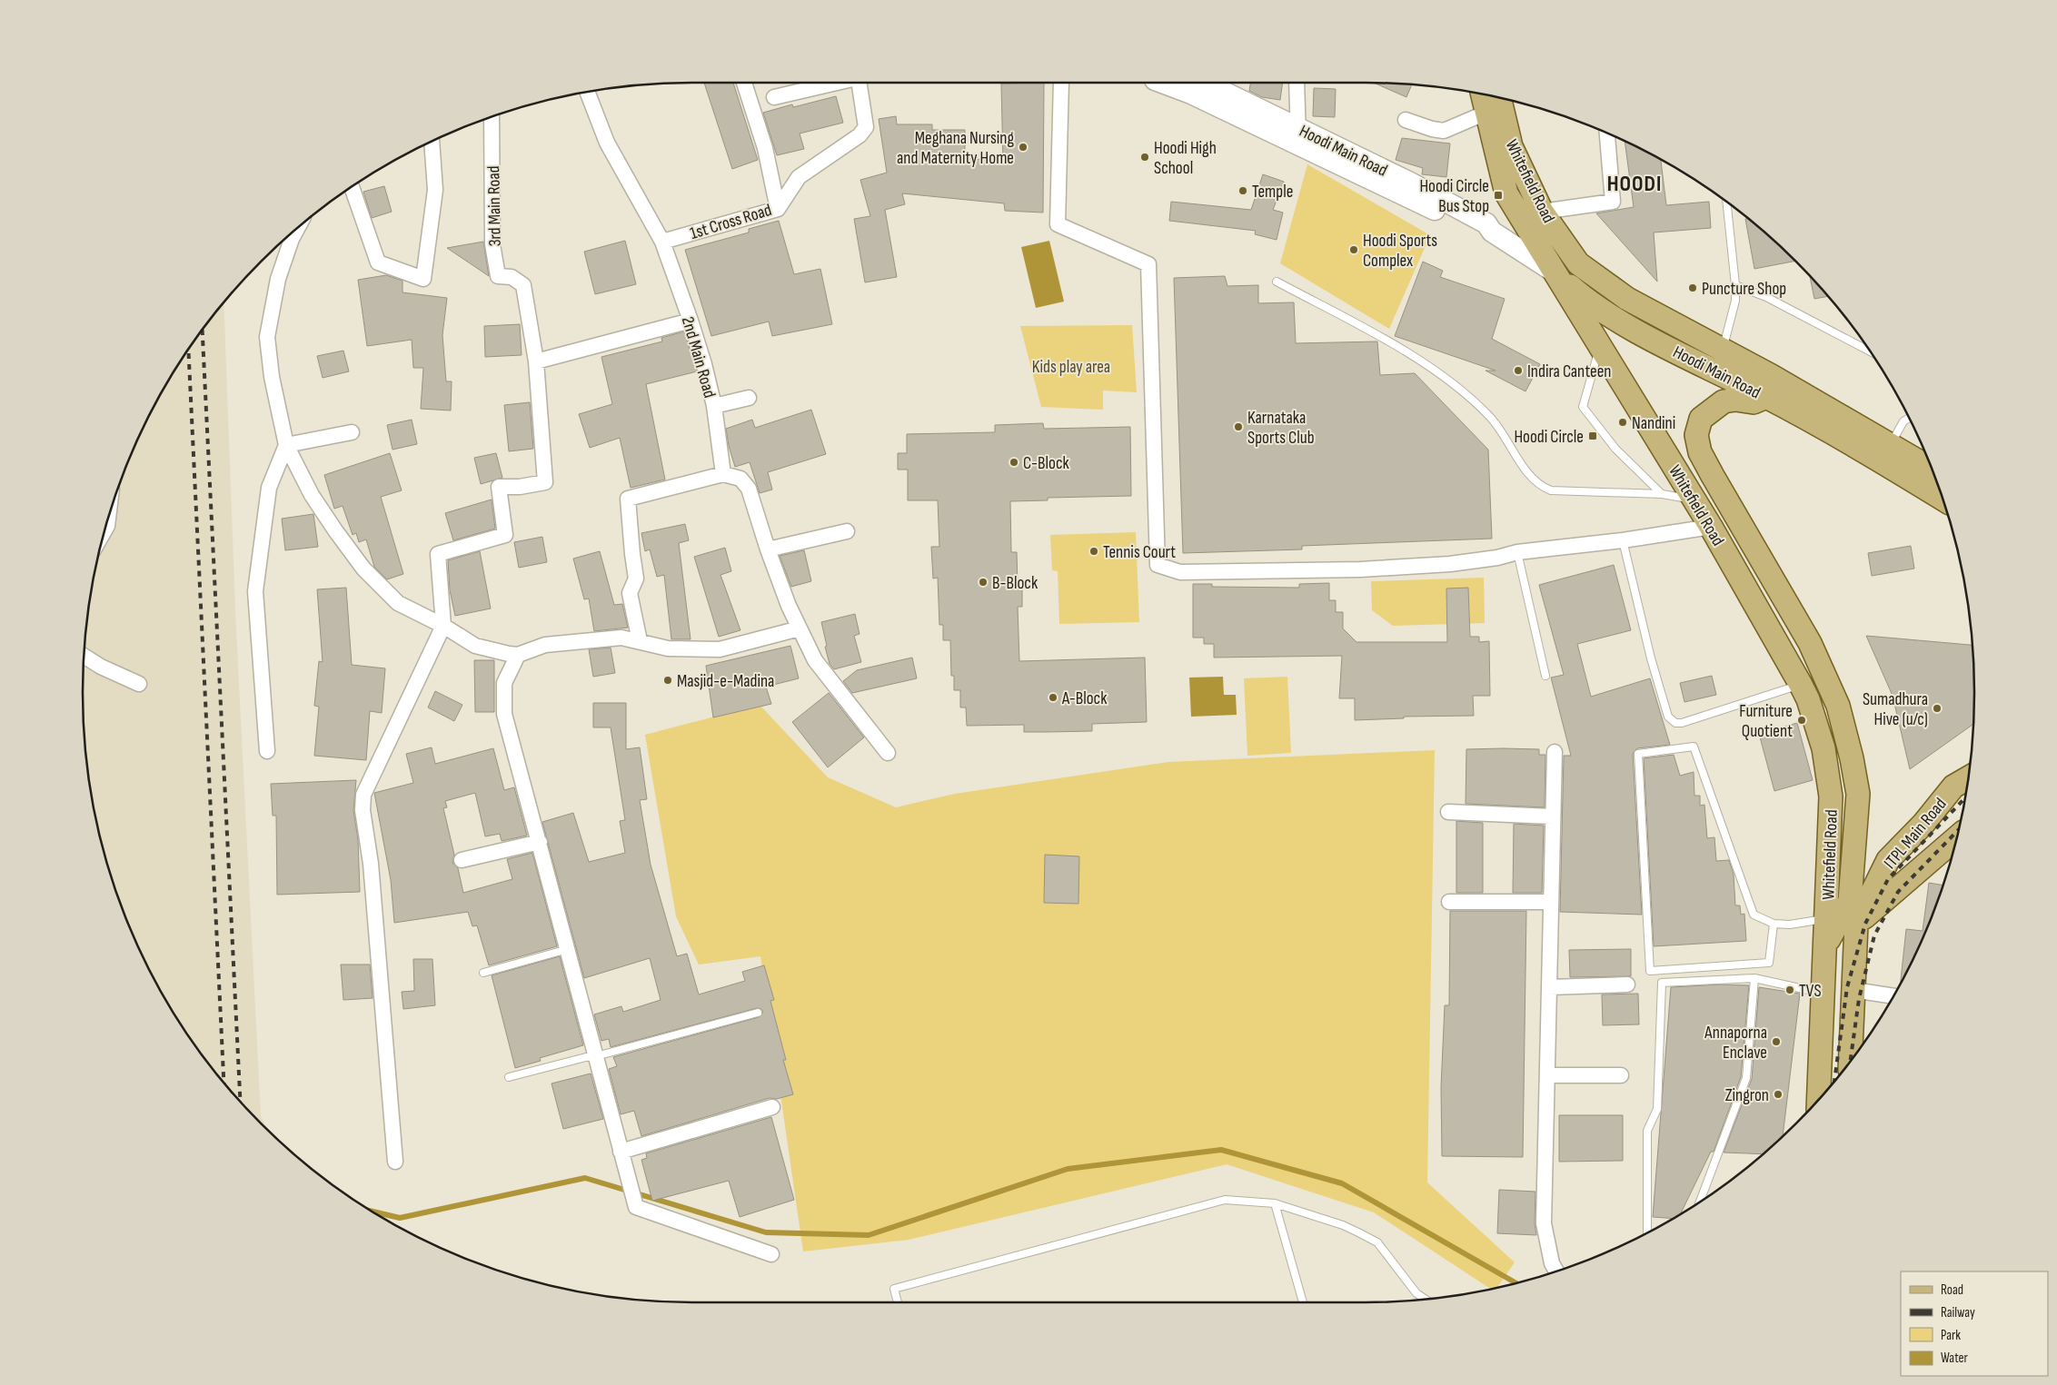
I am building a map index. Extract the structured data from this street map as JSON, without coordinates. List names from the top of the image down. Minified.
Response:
{"streets":{"main road":["Hoodi Main Road","Whitefield Road","ITPL Main Road"],"street":["3rd Main Road","1st Cross Road","2nd Main Road"]},"crossings":[["Hoodi Main Road","Whitefield Road"],["1st Cross Road","2nd Main Road"]],"districts":["HOODI"],"parks":["Kids play area"],"places":{"other":["Meghana Nursing and Maternity Home","Hoodi High School","Temple","Hoodi Sports Complex","Puncture Shop","Indira Canteen","Nandini","Karnataka Sports Club","C-Block","Tennis Court","B-Block","Masjid-e-Madina","A-Block","Sumadhura Hive (u/c)","Furniture Quotient","TVS","Annaporna Enclave","Zingron"],"transit":["Hoodi Circle Bus Stop","Hoodi Circle"]},"legend":["Road","Railway","Park","Water"]}
